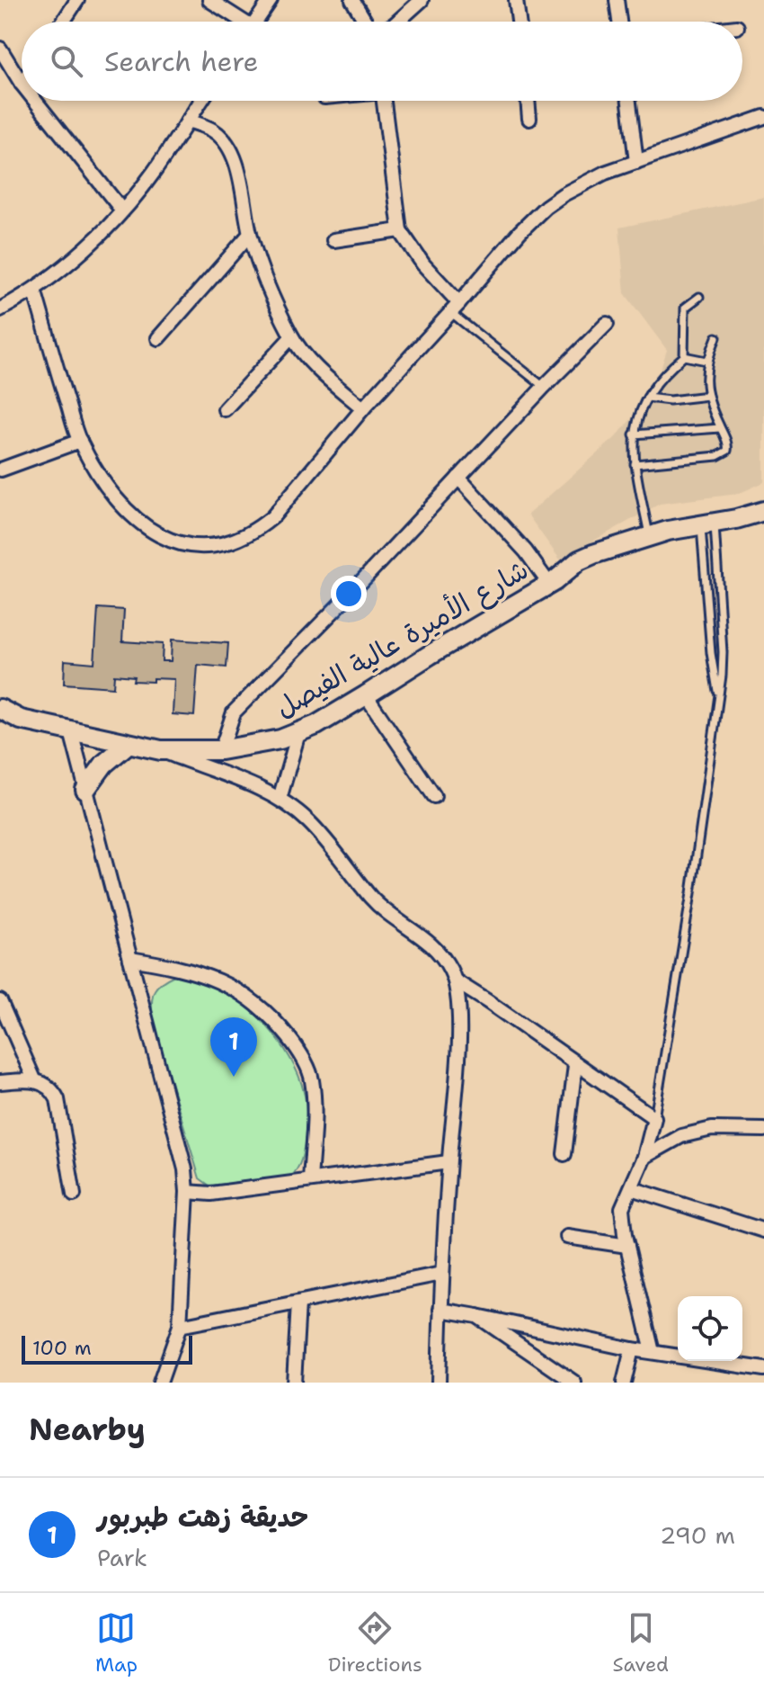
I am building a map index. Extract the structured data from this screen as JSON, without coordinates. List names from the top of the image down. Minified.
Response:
{"streets":{"street":["شارع الأميرة عالية الفيصل"]},"scale_bar":"100 m","page":{"search":"Search here","pins":"1","scale":"100 m","heading":"Nearby","list":[{"mark":"1","name":"حديقة زهت طبربور","note":"Park","value":"290 m"}],"nav":["Map","Directions","Saved"]}}
